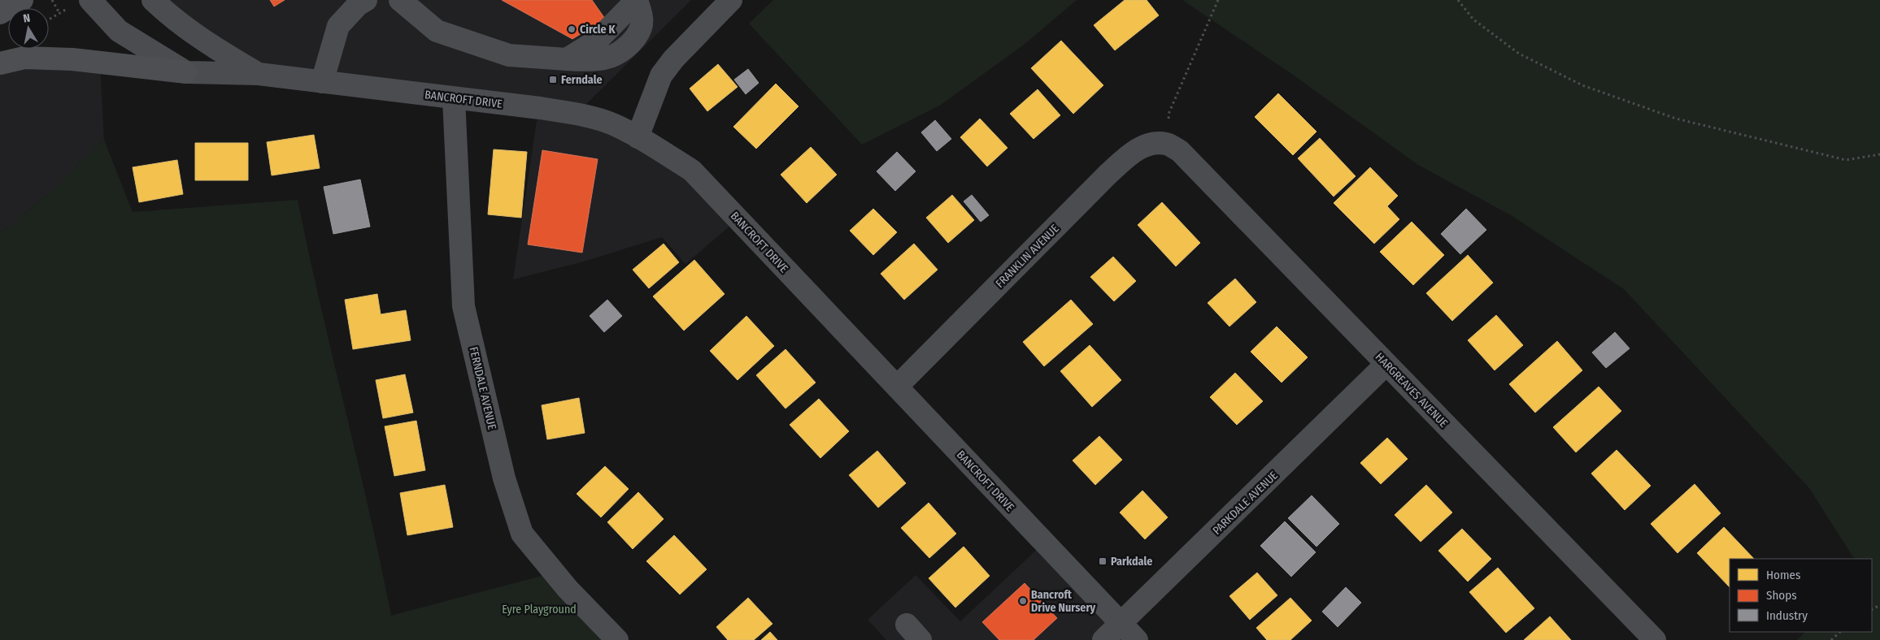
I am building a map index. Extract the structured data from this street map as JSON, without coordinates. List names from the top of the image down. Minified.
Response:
{"streets":{"street":["BANCROFT DRIVE","FRANKLIN AVENUE","FERNDALE AVENUE","HARGREAVES AVENUE","PARKDALE AVENUE"]},"crossings":[["BANCROFT DRIVE","FRANKLIN AVENUE"],["BANCROFT DRIVE","FERNDALE AVENUE"],["BANCROFT DRIVE","PARKDALE AVENUE"],["FRANKLIN AVENUE","HARGREAVES AVENUE"],["HARGREAVES AVENUE","PARKDALE AVENUE"]],"parks":["Eyre Playground"],"places":{"other":["Circle K","Bancroft Drive Nursery"],"transit":["Ferndale","Parkdale"]},"legend":["Homes","Shops","Industry"],"north":"top"}
